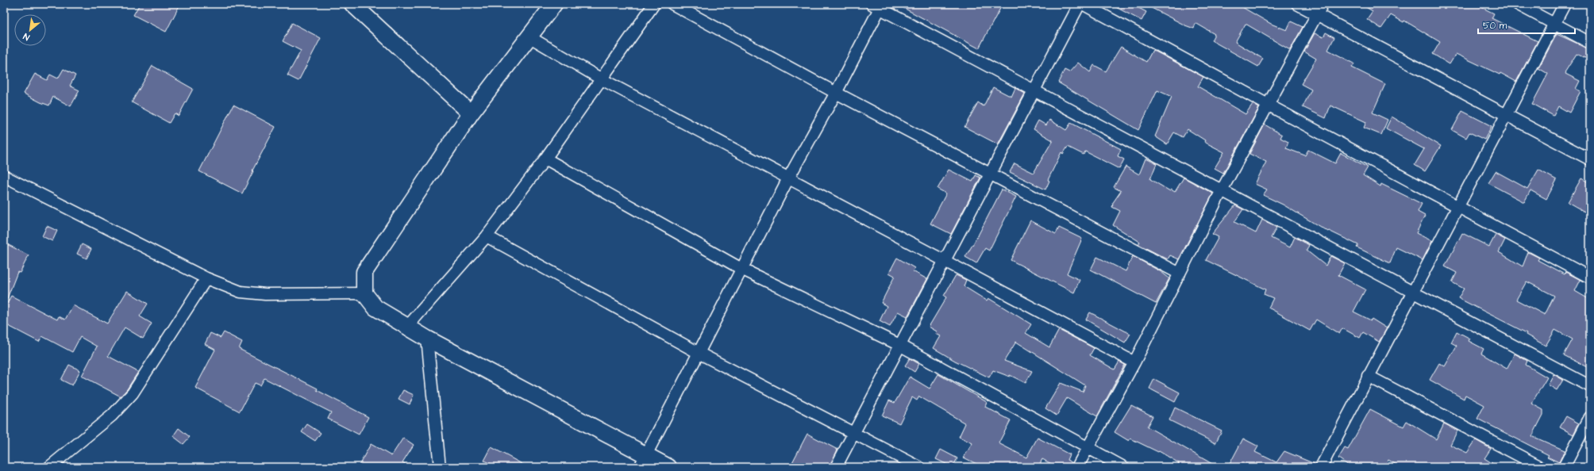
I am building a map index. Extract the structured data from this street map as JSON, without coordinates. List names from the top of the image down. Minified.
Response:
{"scale_bar":"50 m","north":"bottom left"}
